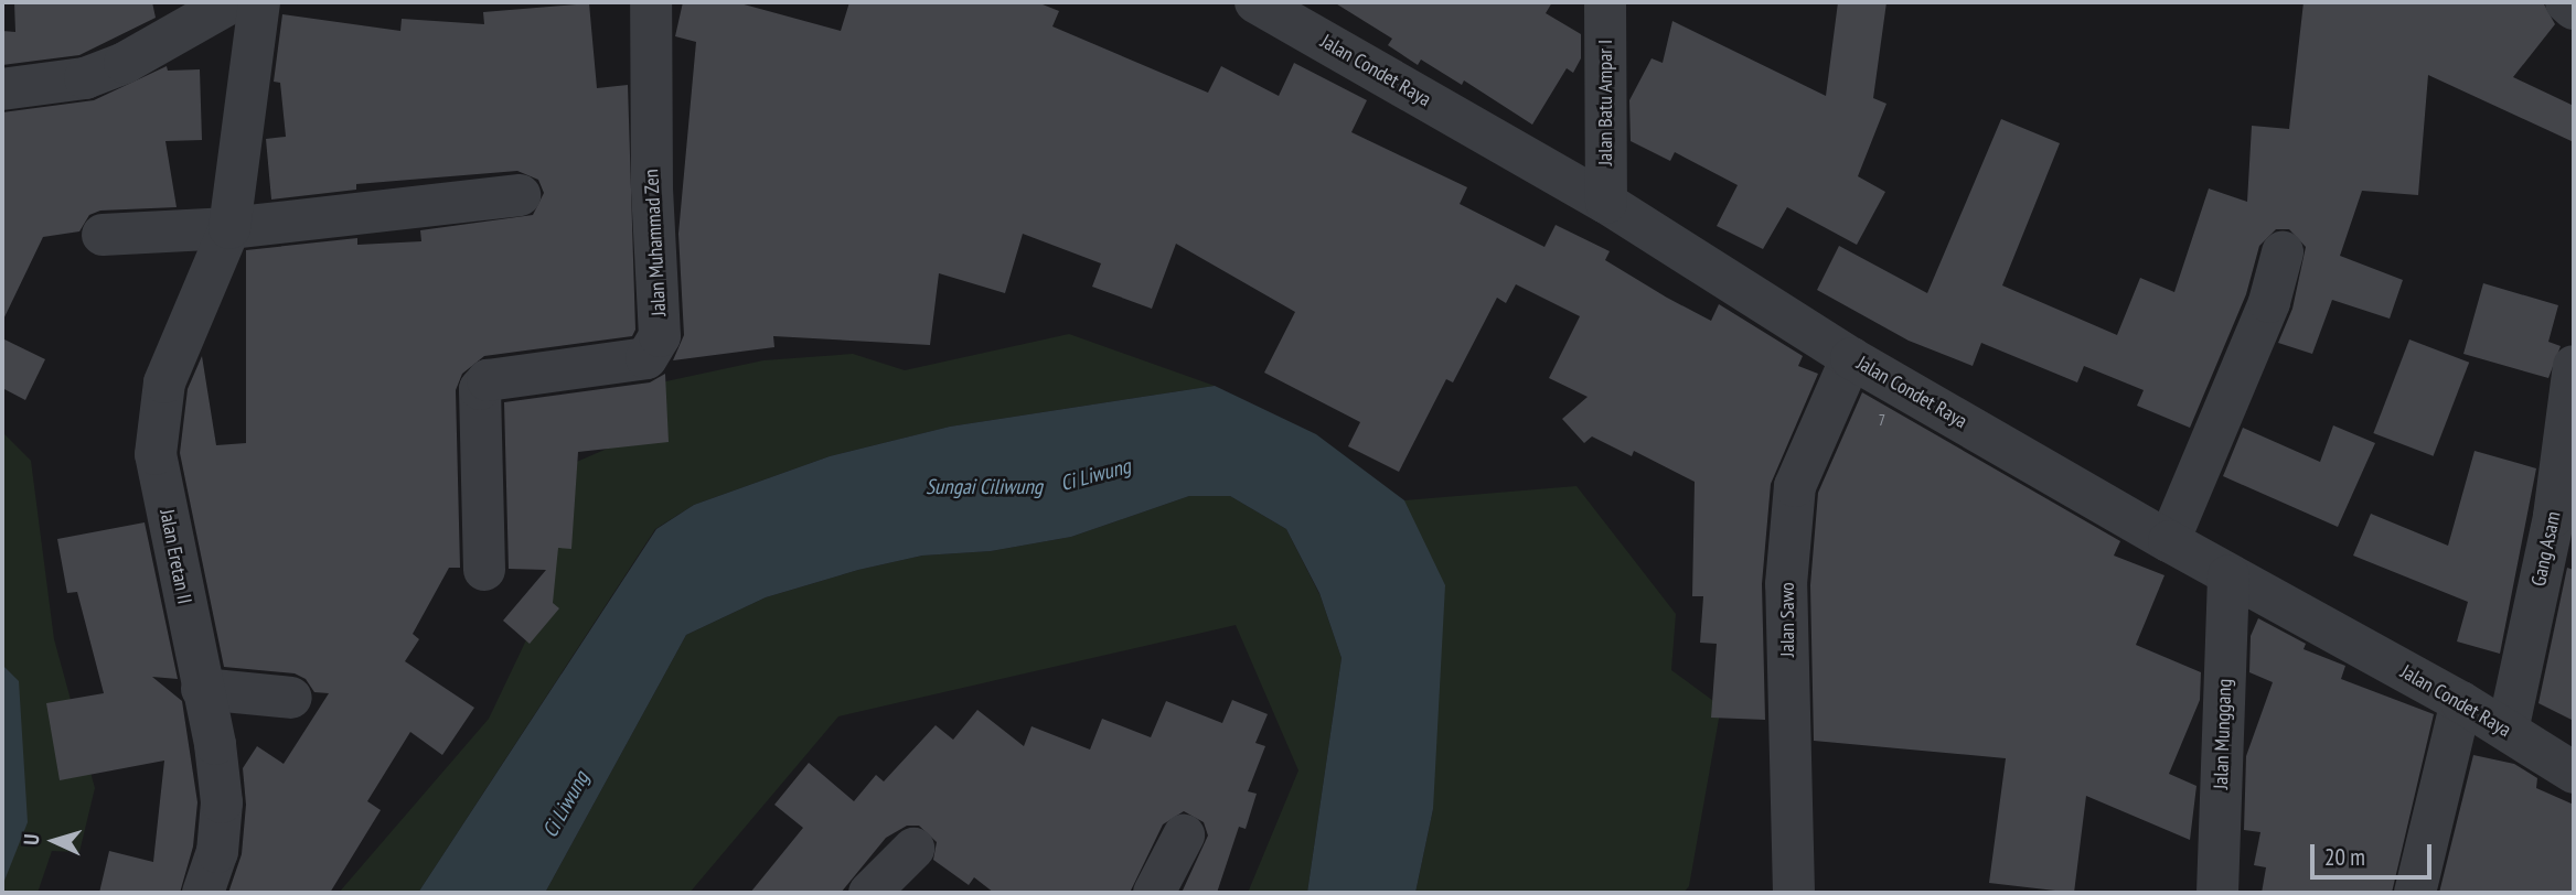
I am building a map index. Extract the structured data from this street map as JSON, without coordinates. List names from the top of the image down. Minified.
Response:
{"streets":{"street":["Jalan Condet Raya","Jalan Batu Ampar I","Jalan Muhammad Zen","Gang Asam","Jalan Eretan II","Jalan Sawo","Jalan Munggang"]},"crossings":[["Jalan Condet Raya","Jalan Batu Ampar I"],["Jalan Condet Raya","Gang Asam"],["Jalan Condet Raya","Jalan Sawo"],["Jalan Condet Raya","Jalan Munggang"]],"water":["Ci Liwung","Sungai Ciliwung"],"house_numbers":["7"],"scale_bar":"20 m","north":"left"}
